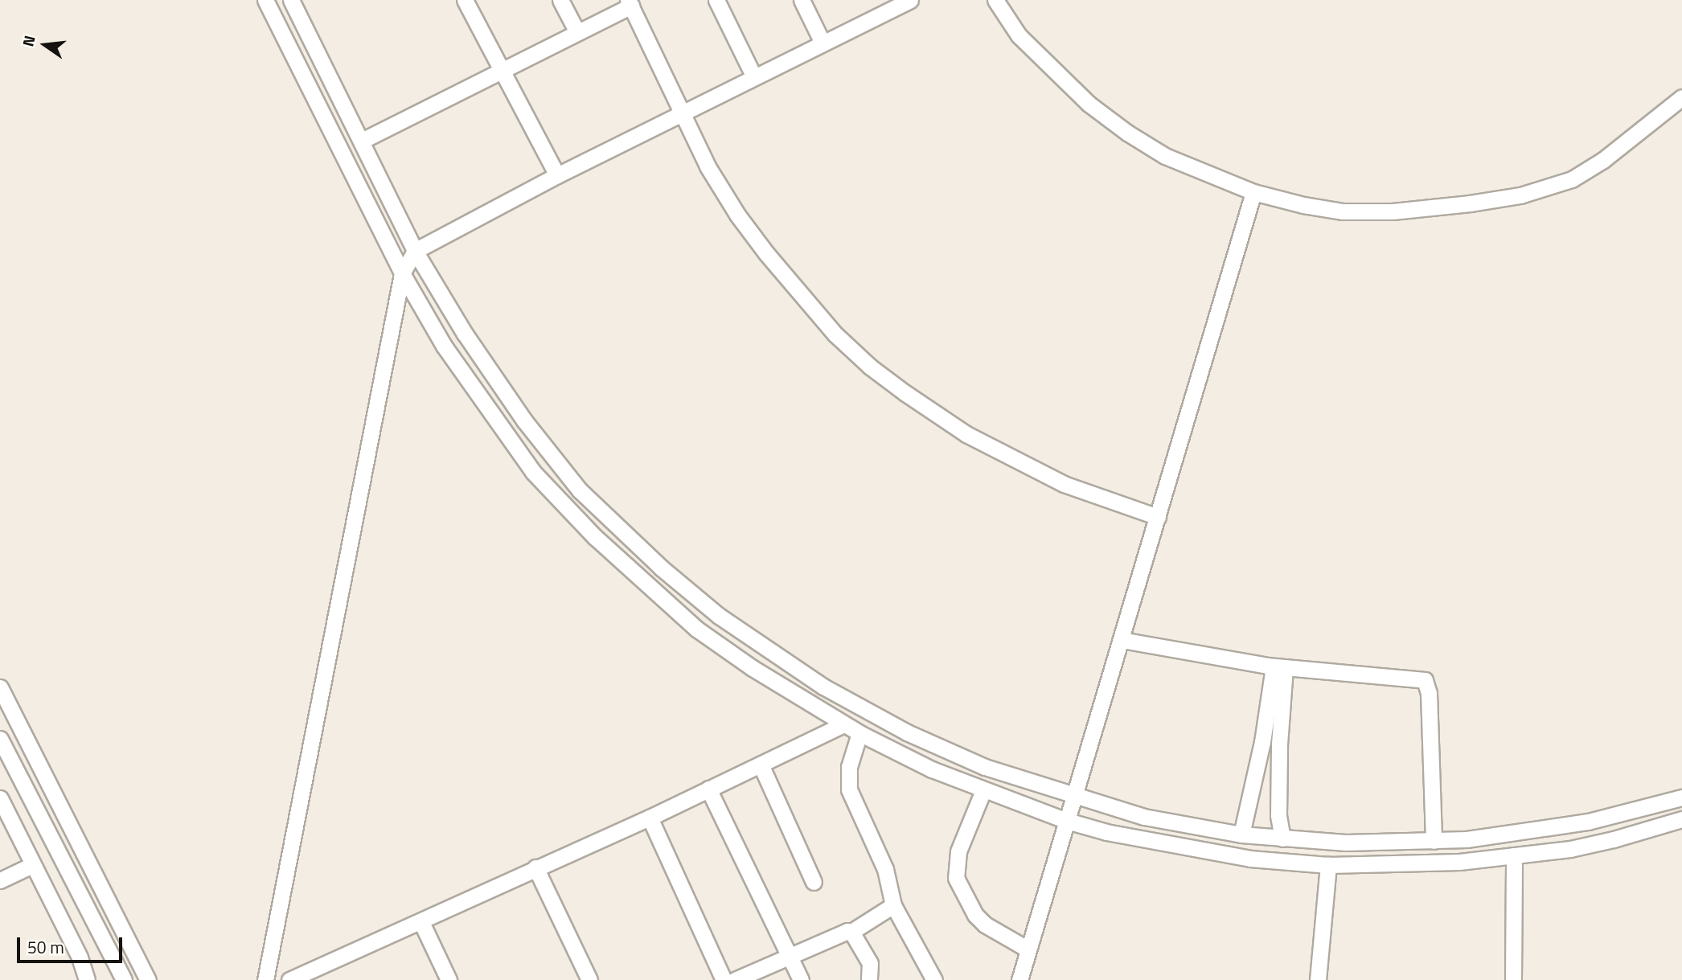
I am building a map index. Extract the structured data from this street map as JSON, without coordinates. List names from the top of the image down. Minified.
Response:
{"scale_bar":"50 m","north":"left"}
